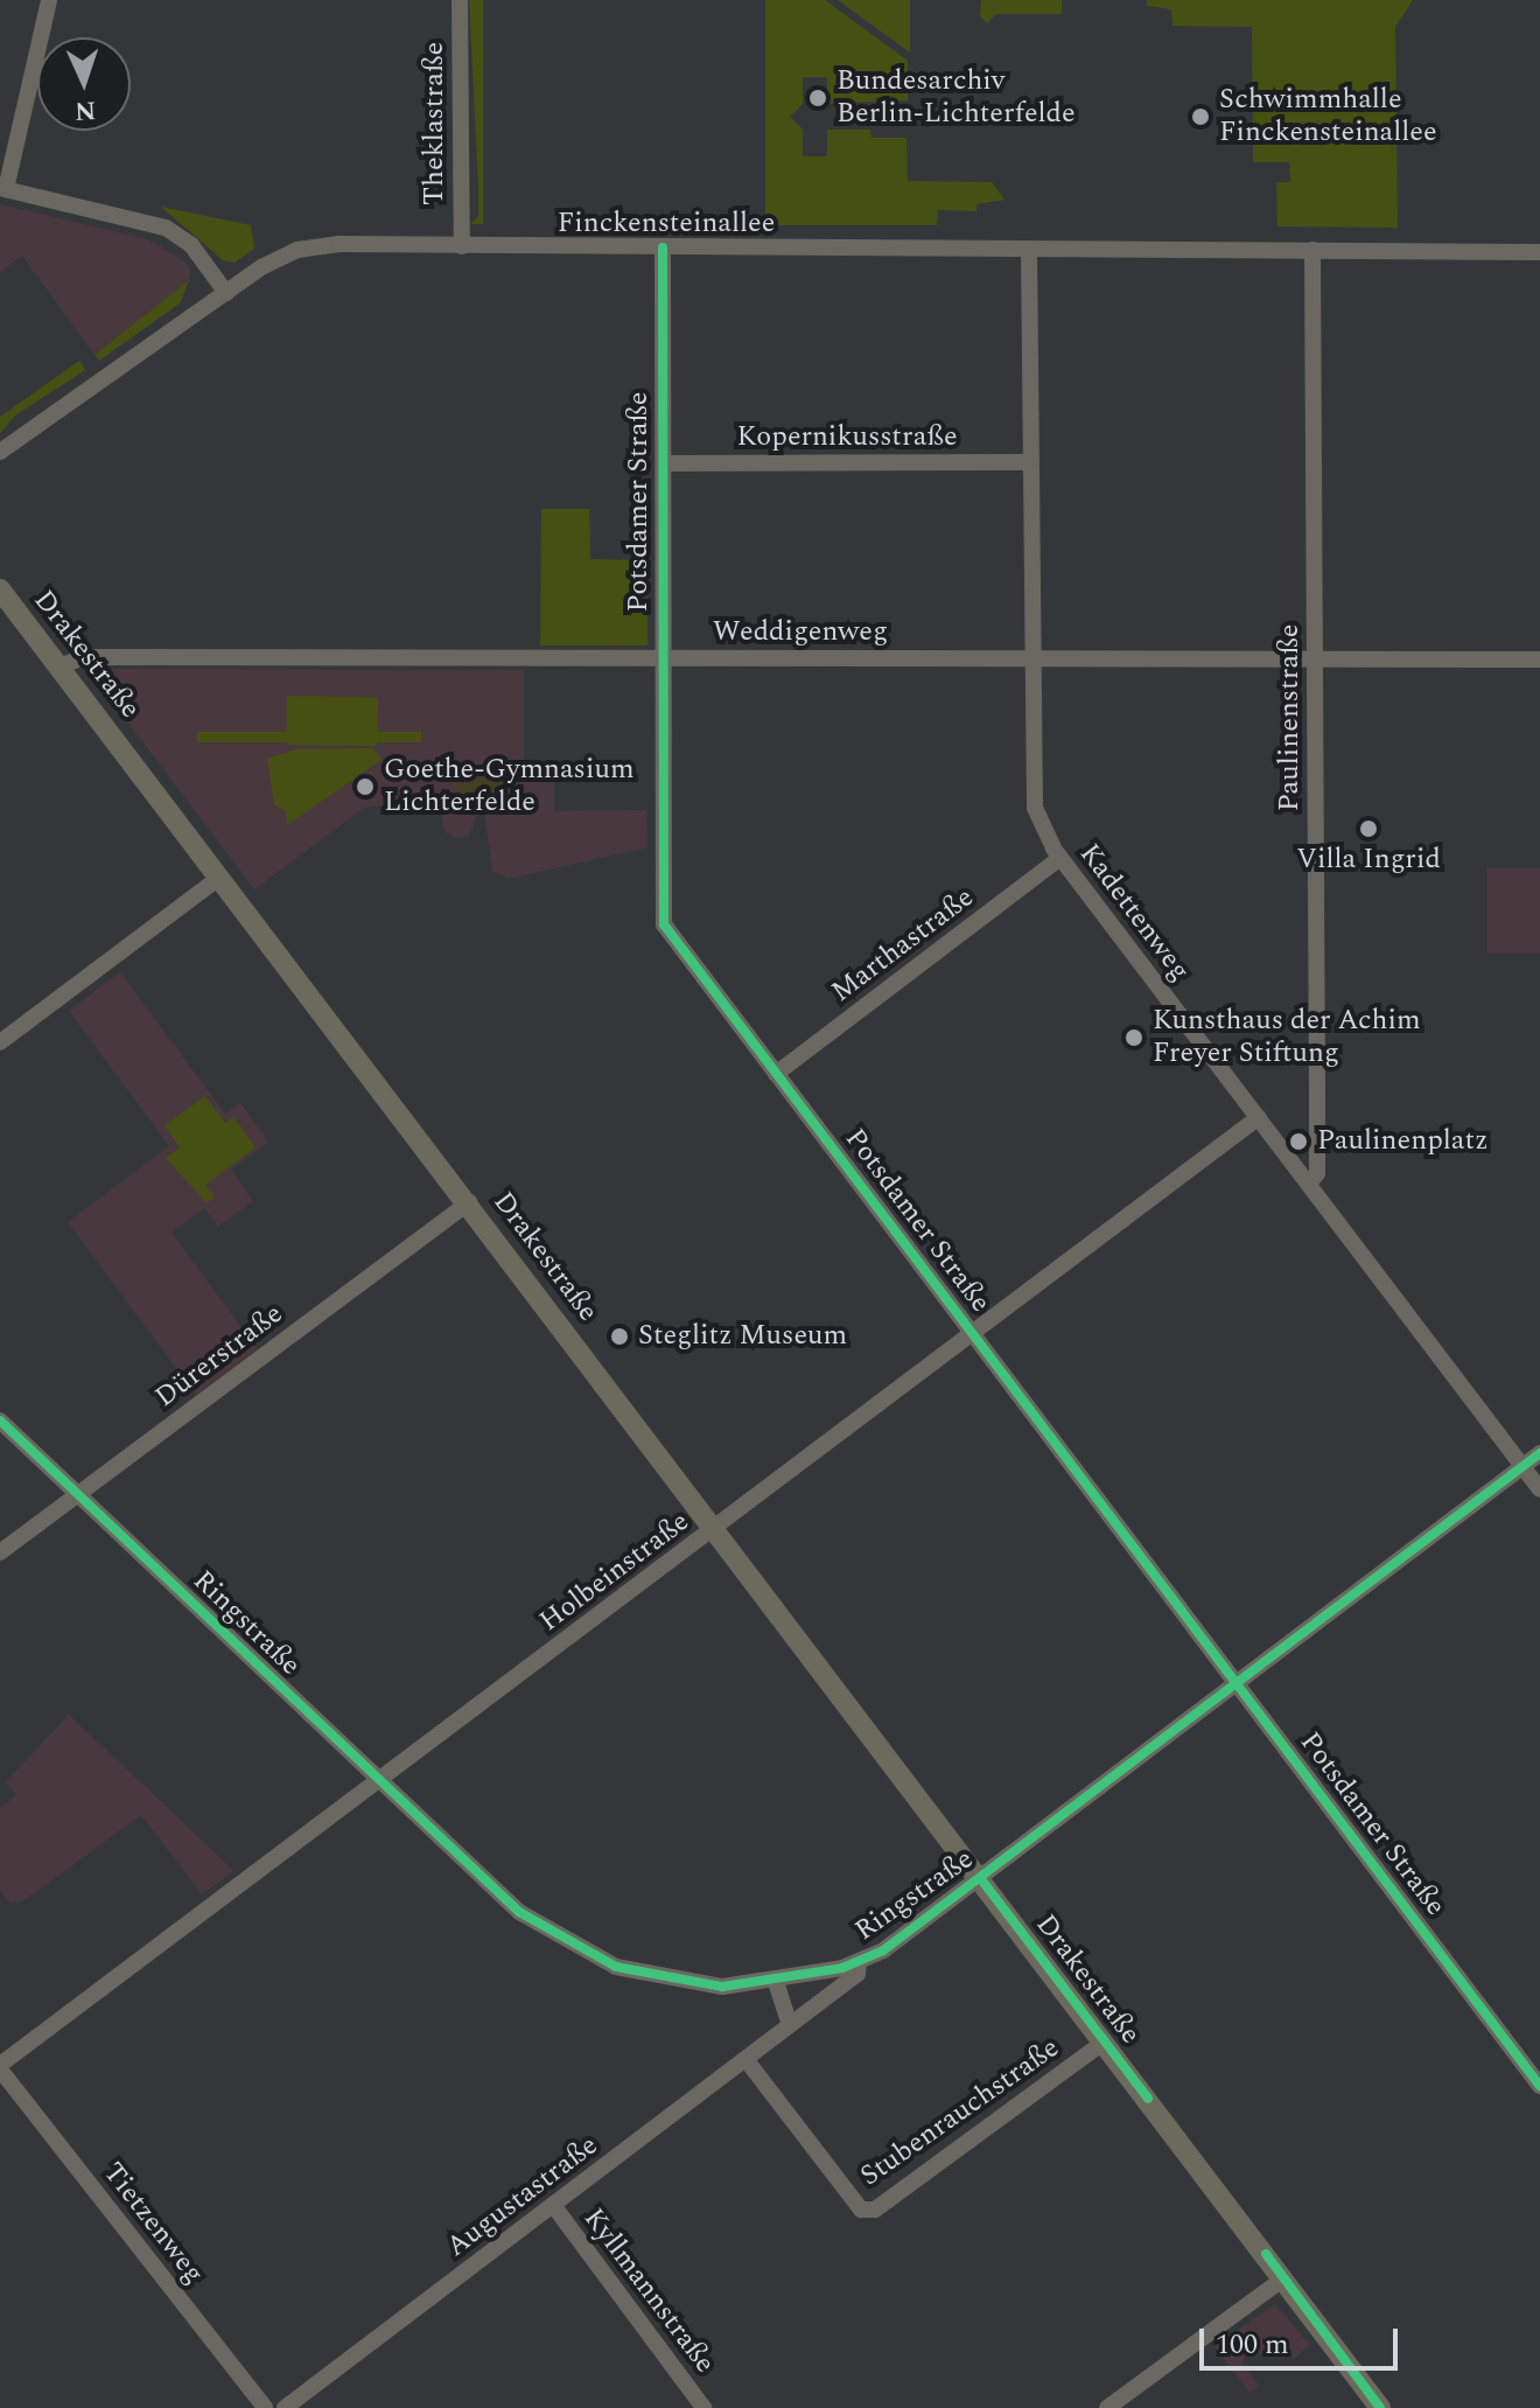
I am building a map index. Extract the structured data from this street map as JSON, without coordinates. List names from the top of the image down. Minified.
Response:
{"streets":{"main road":["Drakestraße"],"street":["Theklastraße","Finckensteinallee","Kopernikusstraße","Potsdamer Straße","Weddigenweg","Paulinenstraße","Kadettenweg","Marthastraße","Dürerstraße","Holbeinstraße","Ringstraße","Stubenrauchstraße","Augustastraße","Tietzenweg","Kyllmannstraße"]},"crossings":[["Theklastraße","Finckensteinallee"],["Finckensteinallee","Potsdamer Straße"],["Finckensteinallee","Paulinenstraße"],["Finckensteinallee","Kadettenweg"],["Kopernikusstraße","Potsdamer Straße"],["Kopernikusstraße","Kadettenweg"],["Potsdamer Straße","Weddigenweg"],["Potsdamer Straße","Marthastraße"],["Potsdamer Straße","Holbeinstraße"],["Potsdamer Straße","Ringstraße"],["Weddigenweg","Drakestraße"],["Weddigenweg","Paulinenstraße"],["Weddigenweg","Kadettenweg"],["Drakestraße","Dürerstraße"],["Drakestraße","Holbeinstraße"],["Drakestraße","Ringstraße"],["Drakestraße","Stubenrauchstraße"],["Paulinenstraße","Kadettenweg"],["Kadettenweg","Marthastraße"],["Kadettenweg","Holbeinstraße"],["Kadettenweg","Ringstraße"],["Dürerstraße","Ringstraße"],["Holbeinstraße","Ringstraße"],["Holbeinstraße","Tietzenweg"],["Ringstraße","Augustastraße"],["Stubenrauchstraße","Augustastraße"],["Augustastraße","Kyllmannstraße"]],"places":["Bundesarchiv Berlin-Lichterfelde","Schwimmhalle Finckensteinallee","Goethe-Gymnasium Lichterfelde","Villa Ingrid","Kunsthaus der Achim Freyer Stiftung","Paulinenplatz","Steglitz Museum"],"scale_bar":"100 m","north":"bottom"}
